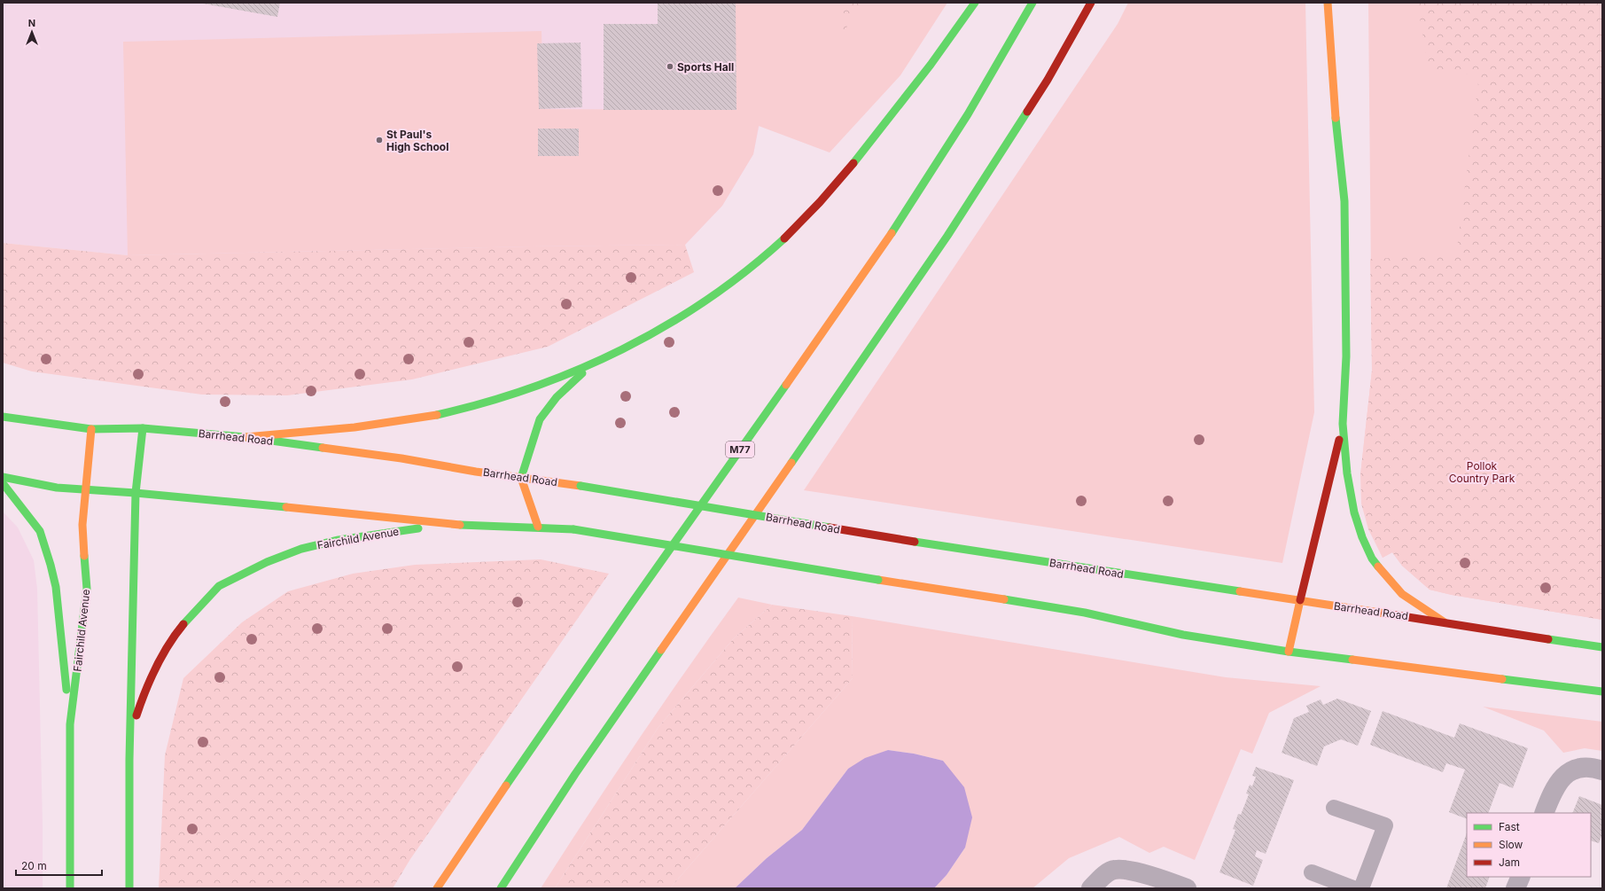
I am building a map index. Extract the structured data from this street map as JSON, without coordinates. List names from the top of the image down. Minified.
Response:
{"streets":{"main road":["Barrhead Road","M77","Fairchild Avenue"]},"crossings":[["Barrhead Road","Fairchild Avenue"]],"parks":["Pollok Country Park"],"places":["Sports Hall","St Paul's High School"],"legend":["Fast","Slow","Jam"],"scale_bar":"20 m","north":"top"}
